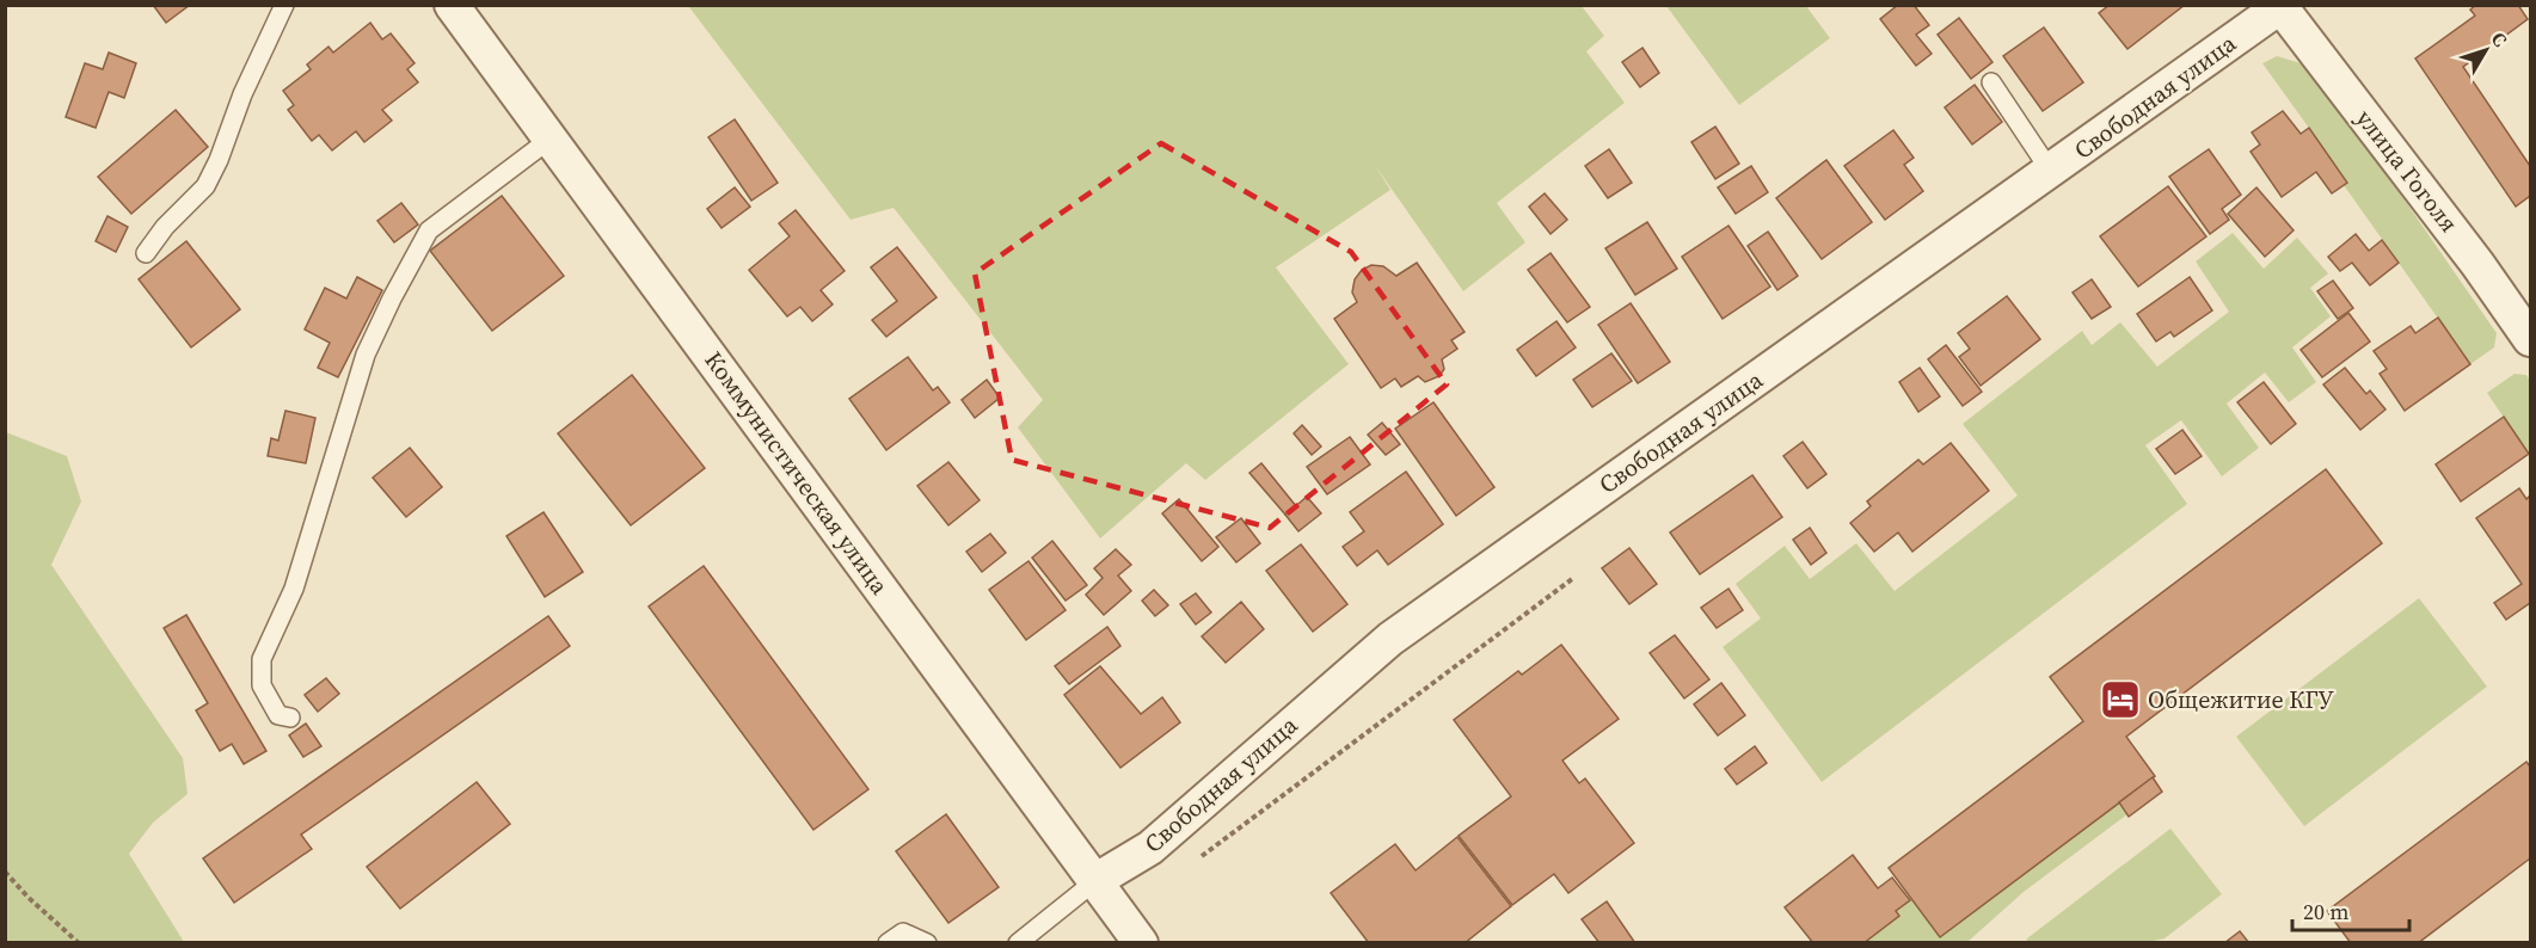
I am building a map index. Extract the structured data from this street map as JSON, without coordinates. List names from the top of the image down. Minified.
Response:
{"streets":{"street":["Свободная улица","улица Гоголя","Коммунистическая улица"]},"crossings":[["Свободная улица","улица Гоголя"],["Свободная улица","Коммунистическая улица"]],"places":{"hotel":["Общежитие КГУ"]},"scale_bar":"20 m","north":"top right"}
